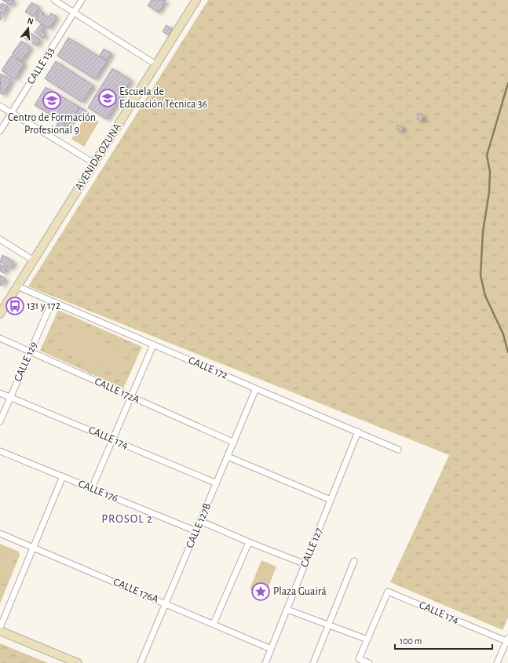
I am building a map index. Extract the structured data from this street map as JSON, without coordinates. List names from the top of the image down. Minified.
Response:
{"streets":{"main road":["AVENIDA OZUNA"],"street":["CALLE 133","CALLE 129","CALLE 172","CALLE 172A","CALLE 174","CALLE 176","CALLE 127B","CALLE 127","CALLE 176A"]},"crossings":[["AVENIDA OZUNA","CALLE 172"],["CALLE 129","CALLE 172"],["CALLE 129","CALLE 172A"],["CALLE 129","CALLE 174"],["CALLE 172","CALLE 127B"],["CALLE 172","CALLE 127"],["CALLE 172A","CALLE 127B"],["CALLE 174","CALLE 127B"],["CALLE 176","CALLE 127B"],["CALLE 127B","CALLE 176A"],["CALLE 127","CALLE 176A"]],"districts":["PROSOL 2"],"places":{"school or university":["Escuela de Educación Técnica 36","Centro de Formación Profesional 9"],"bus stop":["131 y 172"],"place":["Plaza Guairá"]},"scale_bar":"100 m","north":"top"}
